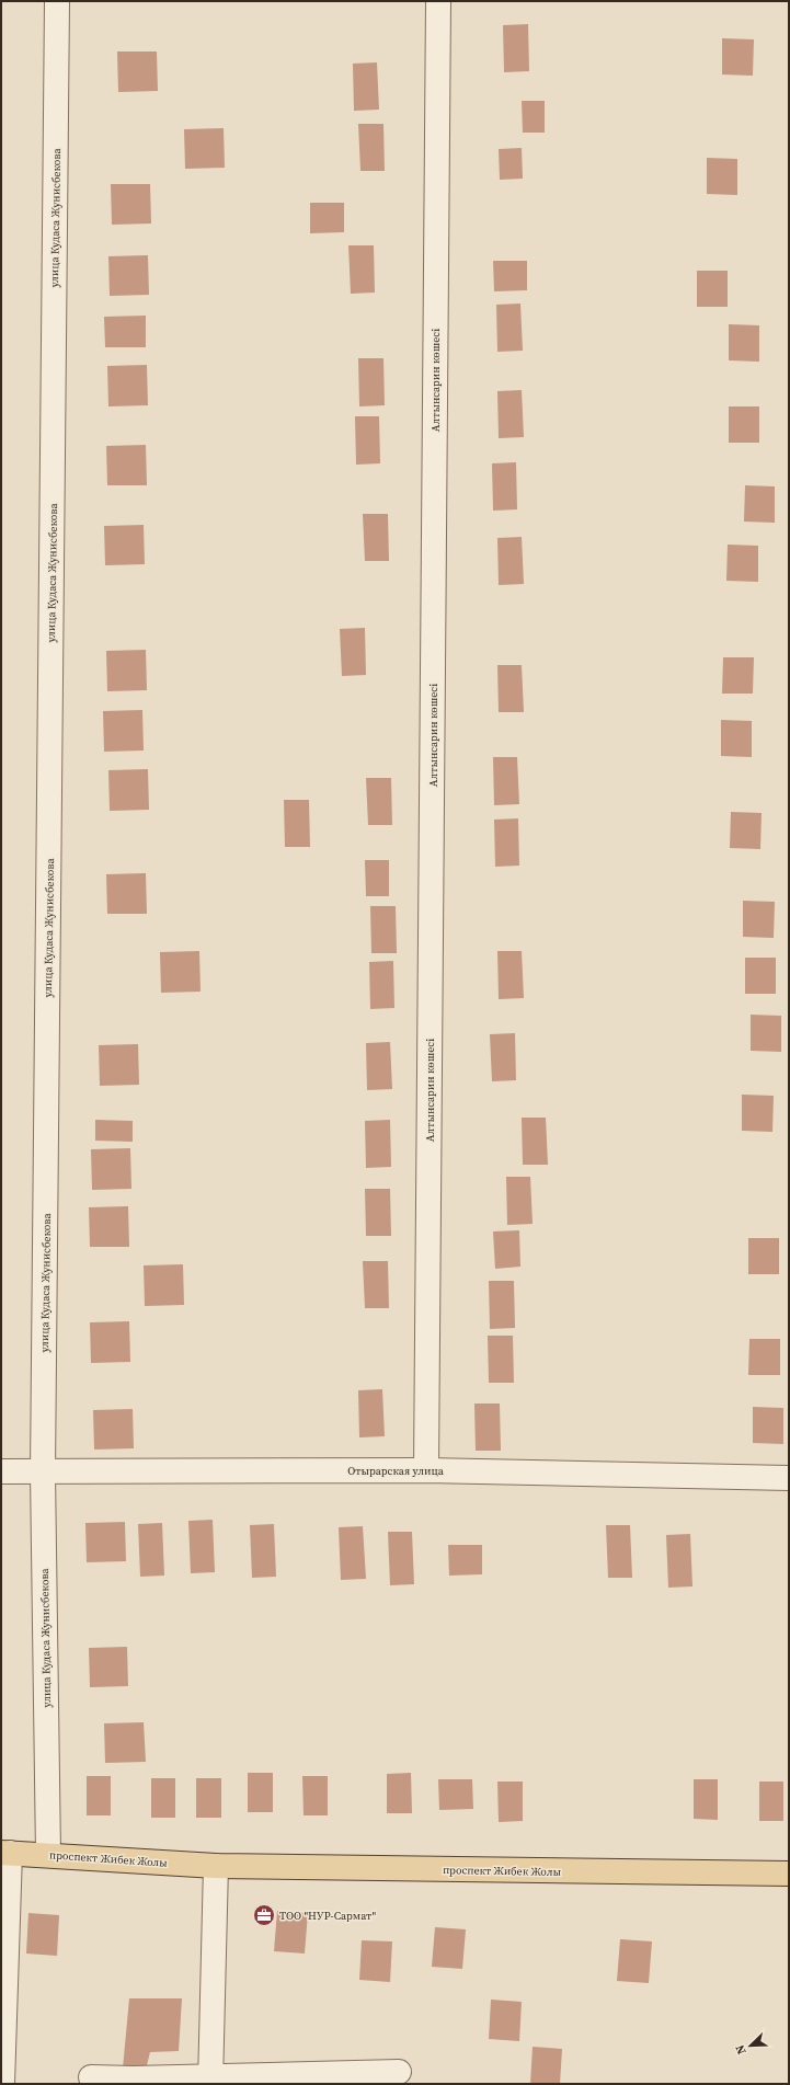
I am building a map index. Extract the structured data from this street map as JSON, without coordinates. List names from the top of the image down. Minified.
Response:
{"streets":{"main road":["проспект Жибек Жолы"],"street":["улица Кудаса Жунисбекова","Алтынсарин көшесі","Отырарская улица"]},"crossings":[["улица Кудаса Жунисбекова","Отырарская улица"],["улица Кудаса Жунисбекова","проспект Жибек Жолы"],["Алтынсарин көшесі","Отырарская улица"]],"places":{"office":["ТОО \"НУР-Сармат\""]},"north":"bottom left"}
